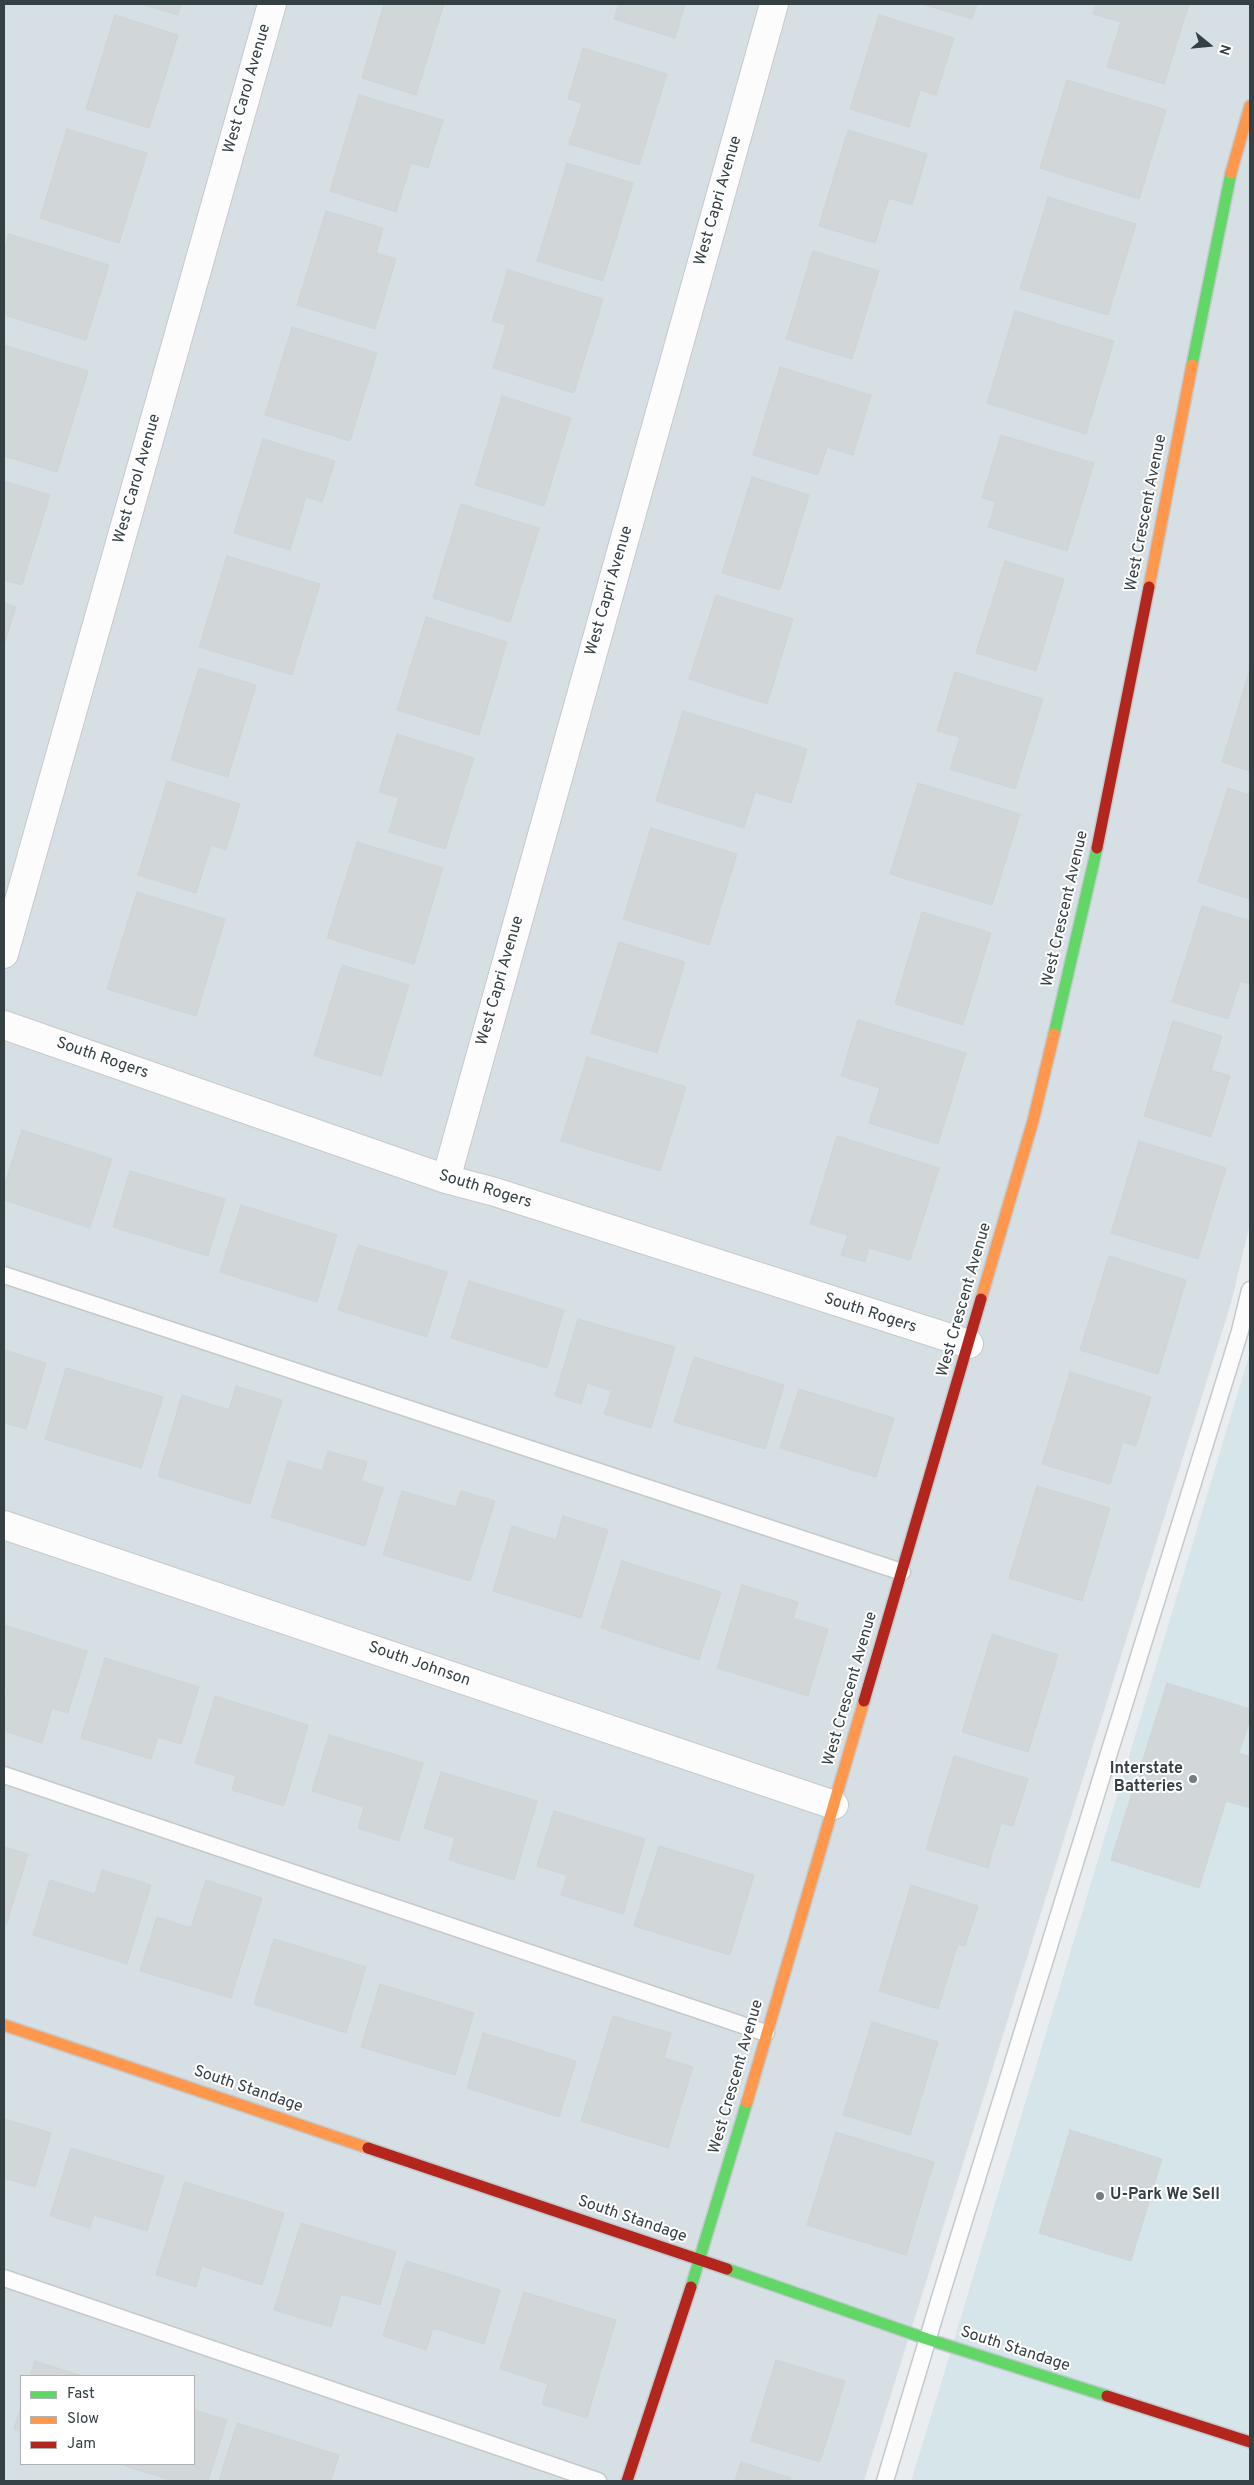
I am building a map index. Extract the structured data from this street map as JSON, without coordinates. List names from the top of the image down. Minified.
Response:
{"streets":{"street":["West Carol Avenue","West Capri Avenue","West Crescent Avenue","South Rogers","South Johnson","South Standage"]},"crossings":[["West Capri Avenue","South Rogers"],["West Crescent Avenue","South Rogers"],["West Crescent Avenue","South Johnson"],["West Crescent Avenue","South Standage"]],"places":["Interstate Batteries","U-Park We Sell"],"legend":["Fast","Slow","Jam"],"north":"right"}
